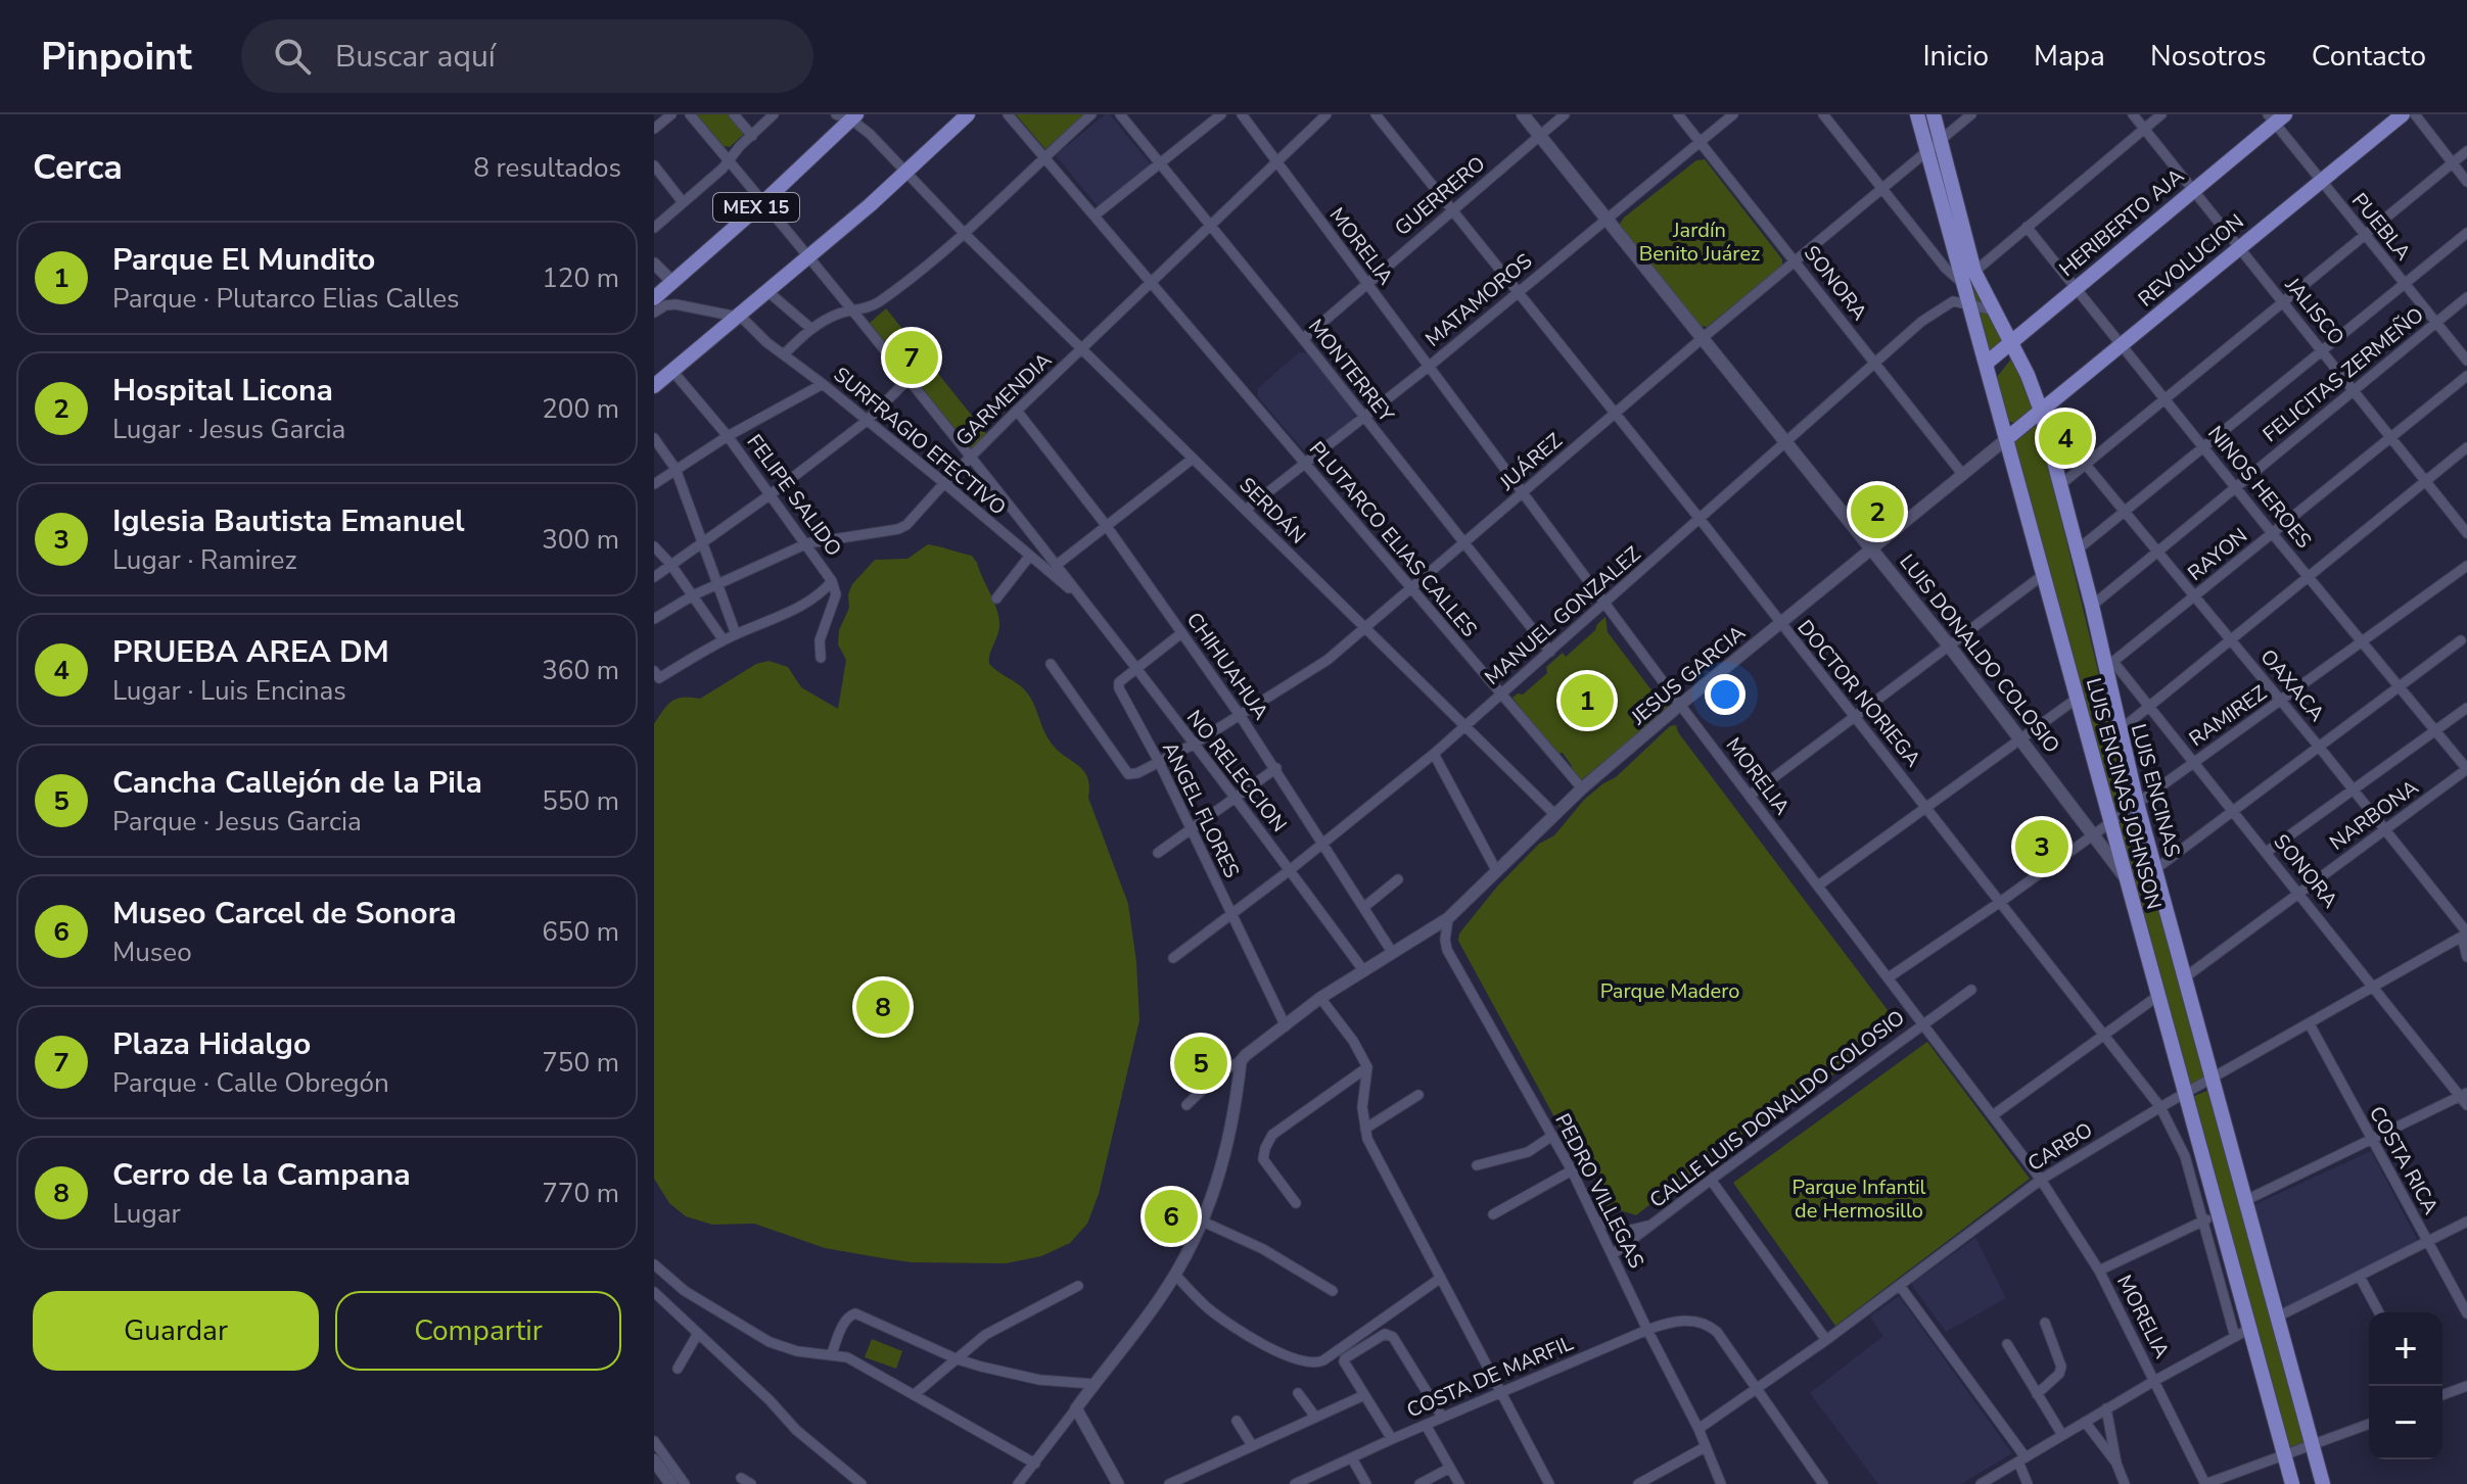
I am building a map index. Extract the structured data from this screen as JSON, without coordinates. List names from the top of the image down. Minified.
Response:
{"streets":{"main road":["MEX 15","HERIBERTO AJA","REVOLUCION","LUIS DONALDO COLOSIO","LUIS ENCINAS","LUIS ENCINAS JOHNSON"],"street":["GUERRERO","PUEBLA","MORELIA","SONORA","MATAMOROS","JALISCO","MONTERREY","FELICITAS ZERMEÑO","GARMENDIA","SURFRAGIO EFECTIVO","JUÁREZ","NINOS HEROES","FELIPE SALIDO","SERDÁN","PLUTARCO ELIAS CALLES","RAYON","MANUEL GONZALEZ","CHIHUAHUA","JESUS GARCIA","OAXACA","DOCTOR NORIEGA","RAMIREZ","NO RELECCION","ANGEL FLORES","NARBONA","CALLE LUIS DONALDO COLOSIO","CARBO","COSTA RICA","PEDRO VILLEGAS","COSTA DE MARFIL"]},"crossings":[["GUERRERO","MORELIA"],["GUERRERO","MONTERREY"],["GUERRERO","LUIS DONALDO COLOSIO"],["GUERRERO","DOCTOR NORIEGA"],["MEX 15","SERDÁN"],["HERIBERTO AJA","PUEBLA"],["HERIBERTO AJA","JALISCO"],["HERIBERTO AJA","NINOS HEROES"],["HERIBERTO AJA","LUIS ENCINAS"],["HERIBERTO AJA","LUIS ENCINAS JOHNSON"],["PUEBLA","REVOLUCION"],["PUEBLA","FELICITAS ZERMEÑO"],["MORELIA","MATAMOROS"],["MORELIA","GARMENDIA"],["MORELIA","JUÁREZ"],["MORELIA","MANUEL GONZALEZ"],["MORELIA","JESUS GARCIA"],["MORELIA","RAMIREZ"],["MORELIA","CALLE LUIS DONALDO COLOSIO"],["MORELIA","CARBO"],["REVOLUCION","JALISCO"],["REVOLUCION","NINOS HEROES"],["REVOLUCION","JESUS GARCIA"],["REVOLUCION","LUIS ENCINAS"],["REVOLUCION","LUIS ENCINAS JOHNSON"],["SONORA","MATAMOROS"],["SONORA","JUÁREZ"],["SONORA","RAYON"],["SONORA","MANUEL GONZALEZ"],["SONORA","JESUS GARCIA"],["SONORA","RAMIREZ"],["SONORA","LUIS ENCINAS"],["SONORA","NARBONA"],["SONORA","CARBO"],["MATAMOROS","MONTERREY"],["MATAMOROS","SERDÁN"],["MATAMOROS","PLUTARCO ELIAS CALLES"],["MATAMOROS","LUIS DONALDO COLOSIO"],["MATAMOROS","DOCTOR NORIEGA"],["JALISCO","FELICITAS ZERMEÑO"],["JALISCO","RAYON"],["MONTERREY","GARMENDIA"],["MONTERREY","JUÁREZ"],["MONTERREY","MANUEL GONZALEZ"],["FELICITAS ZERMEÑO","NINOS HEROES"],["FELICITAS ZERMEÑO","OAXACA"],["FELICITAS ZERMEÑO","LUIS ENCINAS"],["GARMENDIA","SURFRAGIO EFECTIVO"],["GARMENDIA","FELIPE SALIDO"],["GARMENDIA","SERDÁN"],["GARMENDIA","PLUTARCO ELIAS CALLES"],["GARMENDIA","CHIHUAHUA"],["SURFRAGIO EFECTIVO","NO RELECCION"],["JUÁREZ","SERDÁN"],["JUÁREZ","PLUTARCO ELIAS CALLES"],["JUÁREZ","LUIS DONALDO COLOSIO"],["JUÁREZ","CHIHUAHUA"],["JUÁREZ","DOCTOR NORIEGA"],["JUÁREZ","NO RELECCION"],["JUÁREZ","LUIS ENCINAS"],["JUÁREZ","LUIS ENCINAS JOHNSON"],["JUÁREZ","ANGEL FLORES"],["NINOS HEROES","RAYON"],["NINOS HEROES","RAMIREZ"],["NINOS HEROES","NARBONA"],["SERDÁN","MANUEL GONZALEZ"],["SERDÁN","JESUS GARCIA"],["PLUTARCO ELIAS CALLES","MANUEL GONZALEZ"],["PLUTARCO ELIAS CALLES","JESUS GARCIA"],["RAYON","OAXACA"],["RAYON","LUIS ENCINAS"],["MANUEL GONZALEZ","LUIS DONALDO COLOSIO"],["MANUEL GONZALEZ","CHIHUAHUA"],["MANUEL GONZALEZ","DOCTOR NORIEGA"],["MANUEL GONZALEZ","NO RELECCION"],["MANUEL GONZALEZ","LUIS ENCINAS JOHNSON"],["MANUEL GONZALEZ","ANGEL FLORES"],["LUIS DONALDO COLOSIO","JESUS GARCIA"],["LUIS DONALDO COLOSIO","RAMIREZ"],["LUIS DONALDO COLOSIO","LUIS ENCINAS JOHNSON"],["CHIHUAHUA","JESUS GARCIA"],["JESUS GARCIA","DOCTOR NORIEGA"],["JESUS GARCIA","NO RELECCION"],["JESUS GARCIA","LUIS ENCINAS JOHNSON"],["JESUS GARCIA","ANGEL FLORES"],["JESUS GARCIA","PEDRO VILLEGAS"],["OAXACA","RAMIREZ"],["OAXACA","NARBONA"],["OAXACA","CARBO"],["DOCTOR NORIEGA","RAMIREZ"],["DOCTOR NORIEGA","CARBO"],["RAMIREZ","LUIS ENCINAS"],["RAMIREZ","LUIS ENCINAS JOHNSON"],["NO RELECCION","ANGEL FLORES"],["LUIS ENCINAS","NARBONA"],["LUIS ENCINAS","CARBO"],["LUIS ENCINAS JOHNSON","CARBO"],["CALLE LUIS DONALDO COLOSIO","PEDRO VILLEGAS"],["CARBO","COSTA RICA"],["CARBO","PEDRO VILLEGAS"],["CARBO","COSTA DE MARFIL"],["PEDRO VILLEGAS","COSTA DE MARFIL"]],"parks":["Jardín Benito Juárez","Parque Madero","Parque Infantil de Hermosillo"],"page":{"header":"Pinpoint","search":"Buscar aquí","nav":["Inicio","Mapa","Nosotros","Contacto"],"heading":["Cerca","8 resultados"],"list":[{"mark":"1","name":"Parque El Mundito","note":"Parque · Plutarco Elias Calles","value":"120 m"},{"mark":"2","name":"Hospital Licona","note":"Lugar · Jesus Garcia","value":"200 m"},{"mark":"3","name":"Iglesia Bautista Emanuel","note":"Lugar · Ramirez","value":"300 m"},{"mark":"4","name":"PRUEBA AREA DM","note":"Lugar · Luis Encinas","value":"360 m"},{"mark":"5","name":"Cancha Callejón de la Pila","note":"Parque · Jesus Garcia","value":"550 m"},{"mark":"6","name":"Museo Carcel de Sonora","note":"Museo","value":"650 m"},{"mark":"7","name":"Plaza Hidalgo","note":"Parque · Calle Obregón","value":"750 m"},{"mark":"8","name":"Cerro de la Campana","note":"Lugar","value":"770 m"}],"pins":["7","4","2","1","3","8","5","6"],"buttons":["Guardar","Compartir"],"map_buttons":["+","−"]}}
